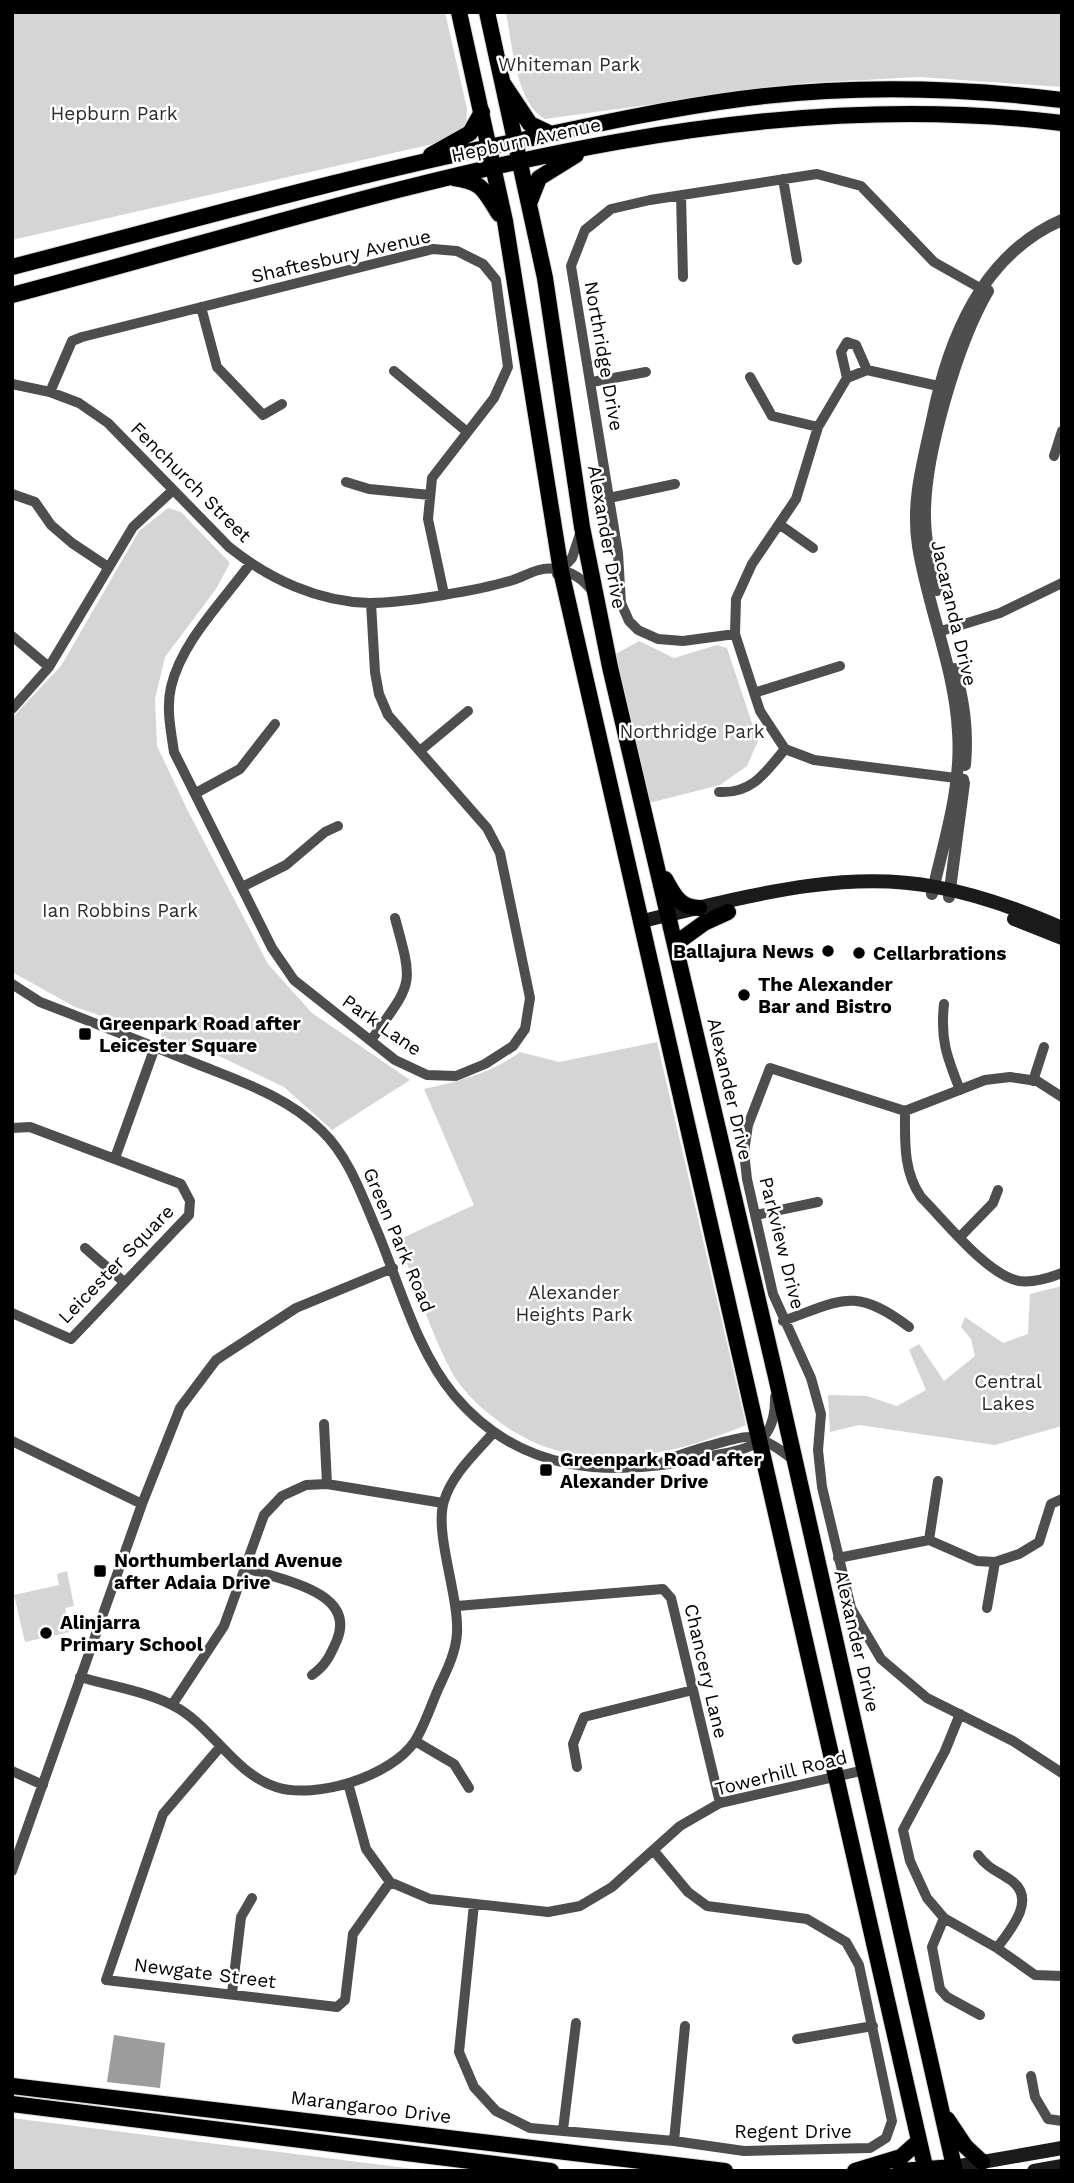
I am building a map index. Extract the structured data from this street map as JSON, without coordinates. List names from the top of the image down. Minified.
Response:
{"streets":{"main road":["Hepburn Avenue","Alexander Drive","Marangaroo Drive"],"street":["Shaftesbury Avenue","Northridge Drive","Fenchurch Street","Jacaranda Drive","Park Lane","Green Park Road","Parkview Drive","Leicester Square","Chancery Lane","Towerhill Road","Newgate Street","Regent Drive"]},"crossings":[["Hepburn Avenue","Alexander Drive"],["Shaftesbury Avenue","Fenchurch Street"],["Northridge Drive","Jacaranda Drive"],["Fenchurch Street","Park Lane"],["Alexander Drive","Towerhill Road"],["Chancery Lane","Towerhill Road"],["Towerhill Road","Newgate Street"],["Towerhill Road","Regent Drive"]],"parks":["Whiteman Park","Hepburn Park","Northridge Park","Ian Robbins Park","Alexander Heights Park","Central Lakes"],"places":{"other":["Ballajura News","Cellarbrations","The Alexander Bar and Bistro","Alinjarra Primary School"],"transit":["Greenpark Road after Leicester Square","Greenpark Road after Alexander Drive","Northumberland Avenue after Adaia Drive"]}}
